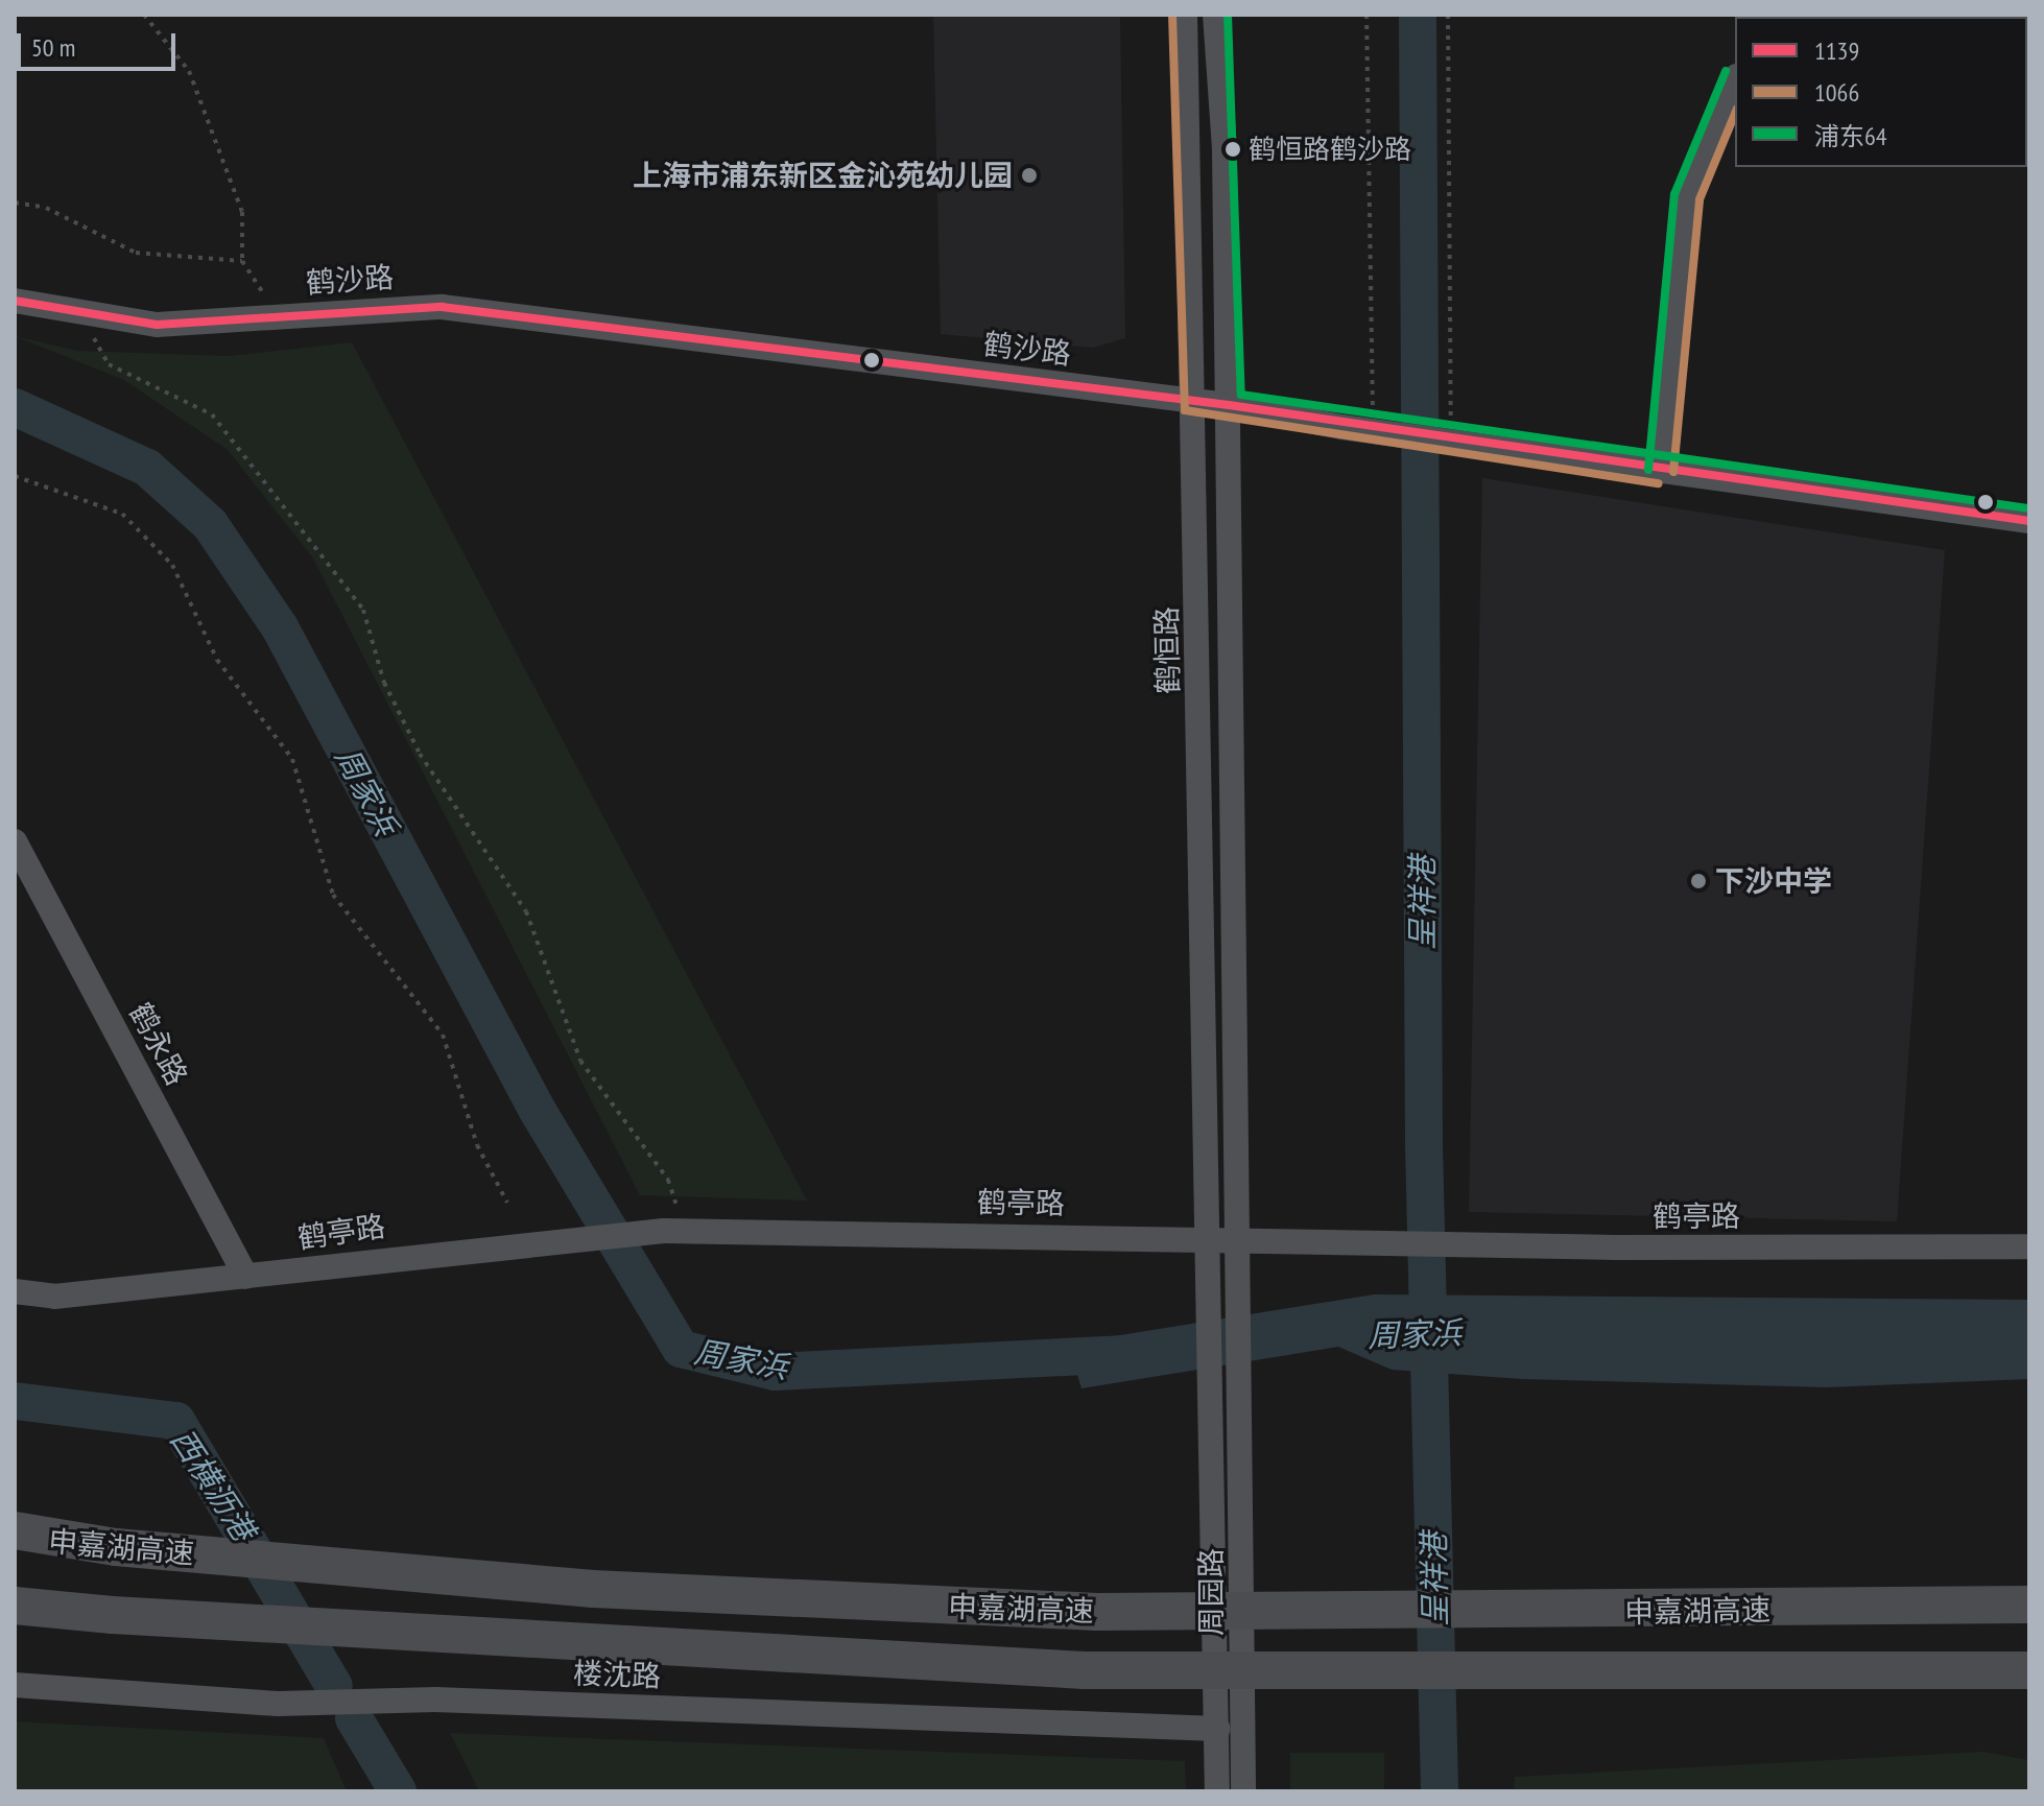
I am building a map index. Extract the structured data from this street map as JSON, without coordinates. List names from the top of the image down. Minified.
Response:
{"streets":{"highway":["申嘉湖高速"],"street":["鹤沙路","鹤恒路","鹤永路","鹤亭路","周园路","楼沈路"]},"crossings":[["鹤沙路","鹤恒路"],["鹤恒路","鹤亭路"],["鹤恒路","周园路"],["鹤永路","鹤亭路"],["鹤亭路","周园路"],["周园路","楼沈路"]],"water":["周家浜","呈祥港","西横沥港"],"places":["鹤恒路鹤沙路","上海市浦东新区金沁苑幼儿园","下沙中学"],"lines":["transit line 1066","transit line 浦东64","transit line 1139"],"legend":["1139","1066","浦东64"],"scale_bar":"50 m"}
